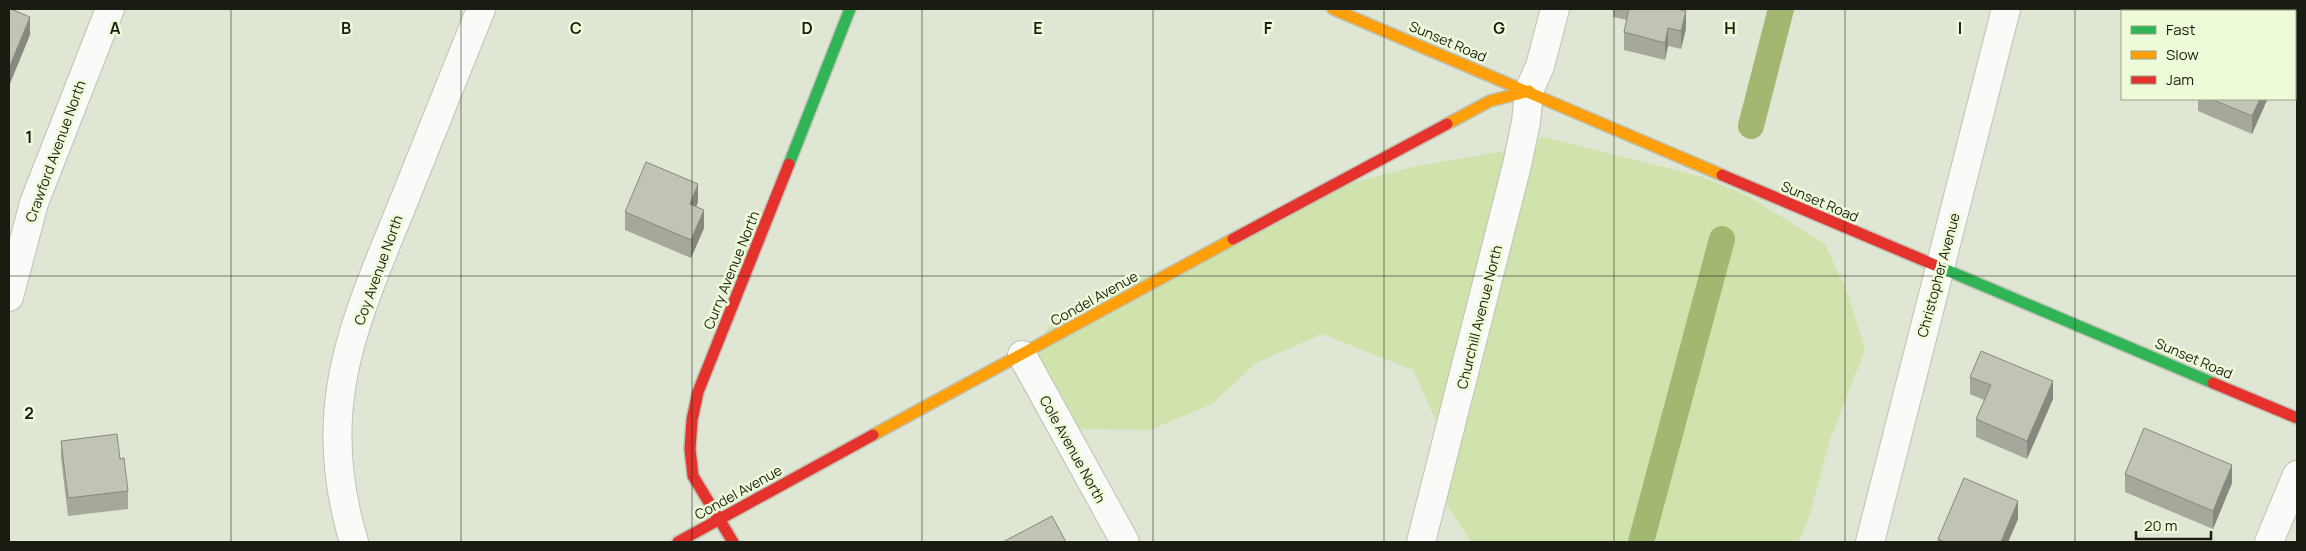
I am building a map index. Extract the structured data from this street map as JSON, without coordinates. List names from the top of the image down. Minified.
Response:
{"streets":{"street":["Sunset Road","Crawford Avenue North","Coy Avenue North","Curry Avenue North","Christopher Avenue","Condel Avenue","Churchill Avenue North","Cole Avenue North"]},"crossings":[["Sunset Road","Christopher Avenue"],["Sunset Road","Condel Avenue"],["Sunset Road","Churchill Avenue North"],["Curry Avenue North","Condel Avenue"],["Condel Avenue","Churchill Avenue North"],["Condel Avenue","Cole Avenue North"]],"legend":["Fast","Slow","Jam"],"scale_bar":"20 m","grid":{"columns":["A","B","C","D","E","F","G","H","I"],"rows":["1","2"]}}
